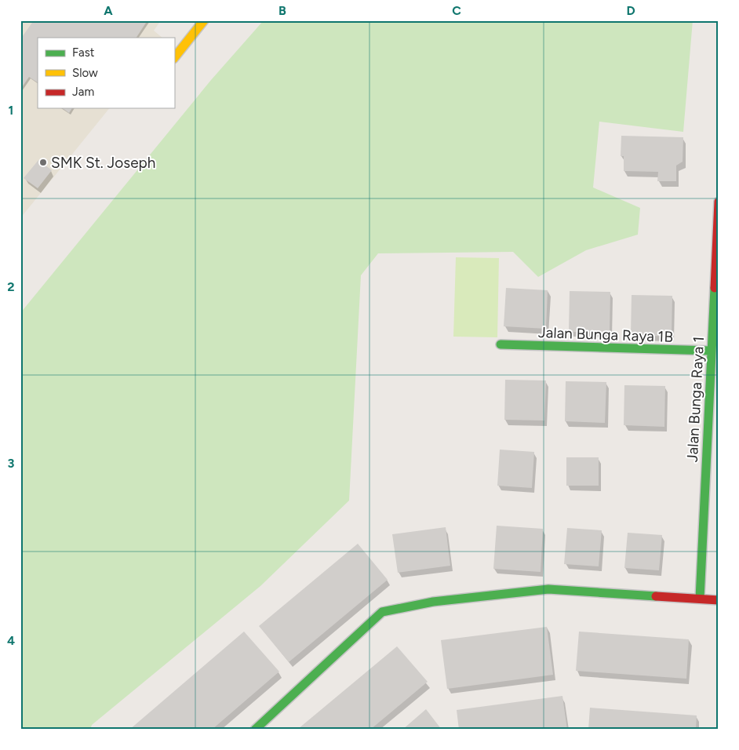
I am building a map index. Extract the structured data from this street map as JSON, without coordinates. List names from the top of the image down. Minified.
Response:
{"streets":{"street":["Jalan Bunga Raya 1B","Jalan Bunga Raya 1"]},"crossings":[["Jalan Bunga Raya 1B","Jalan Bunga Raya 1"]],"places":["SMK St. Joseph"],"legend":["Fast","Slow","Jam"],"grid":{"columns":["A","B","C","D"],"rows":["1","2","3","4"]}}
